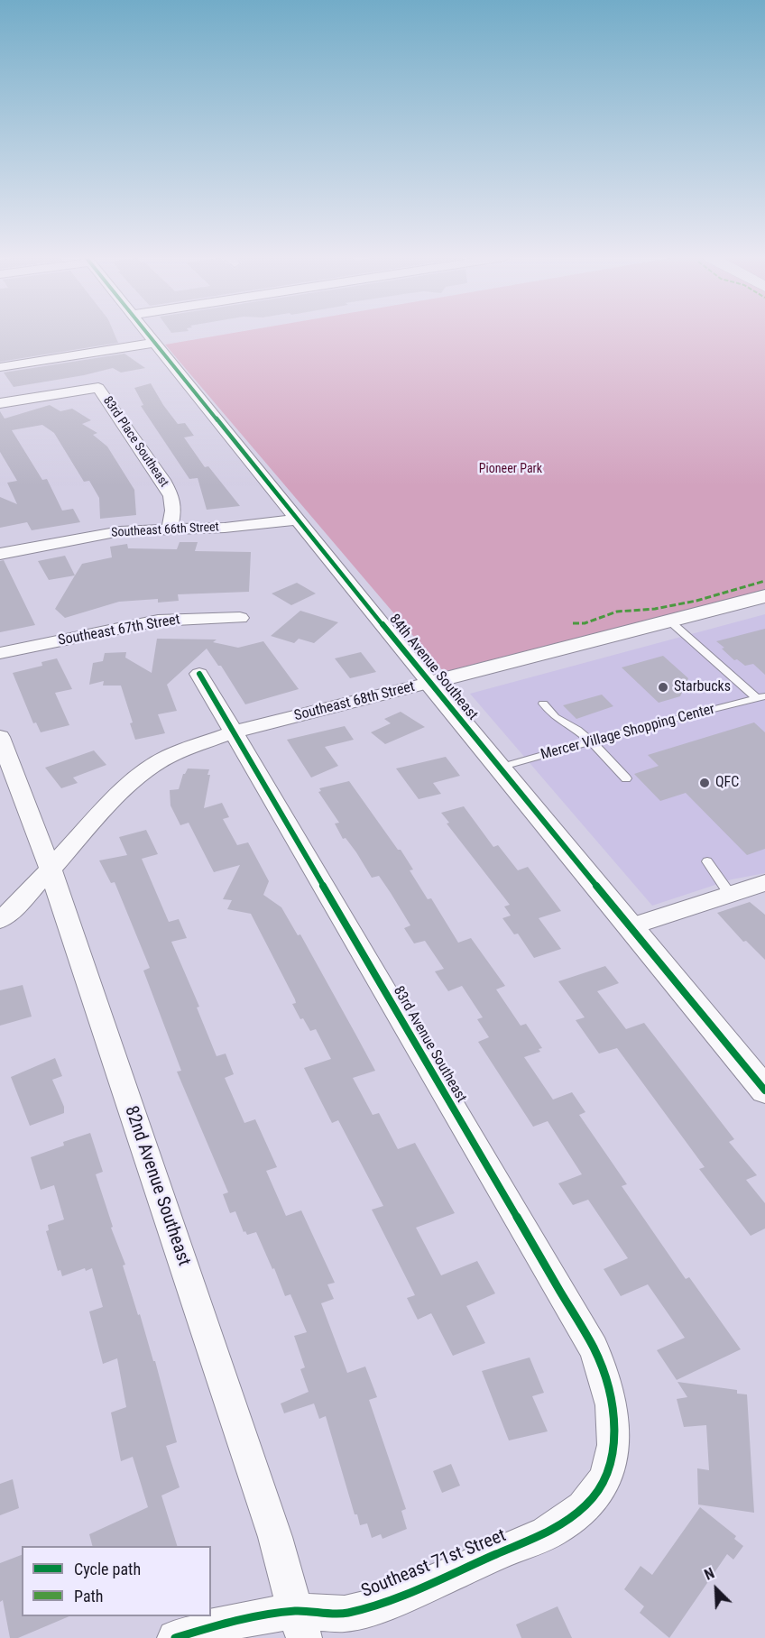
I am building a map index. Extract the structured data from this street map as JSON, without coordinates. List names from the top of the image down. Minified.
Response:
{"streets":{"street":["83rd Place Southeast","Southeast 66th Street","Southeast 67th Street","84th Avenue Southeast","Southeast 68th Street","83rd Avenue Southeast","82nd Avenue Southeast","Southeast 71st Street"],"lane":["Mercer Village Shopping Center"]},"crossings":[["83rd Place Southeast","Southeast 66th Street"],["Southeast 66th Street","84th Avenue Southeast"],["84th Avenue Southeast","Southeast 68th Street"],["84th Avenue Southeast","Mercer Village Shopping Center"],["Southeast 68th Street","Mercer Village Shopping Center"],["Southeast 68th Street","83rd Avenue Southeast"],["Southeast 68th Street","82nd Avenue Southeast"],["83rd Avenue Southeast","Southeast 71st Street"],["82nd Avenue Southeast","Southeast 71st Street"]],"parks":["Pioneer Park"],"places":["Starbucks","QFC"],"legend":["Cycle path","Path"],"north":"top left"}
